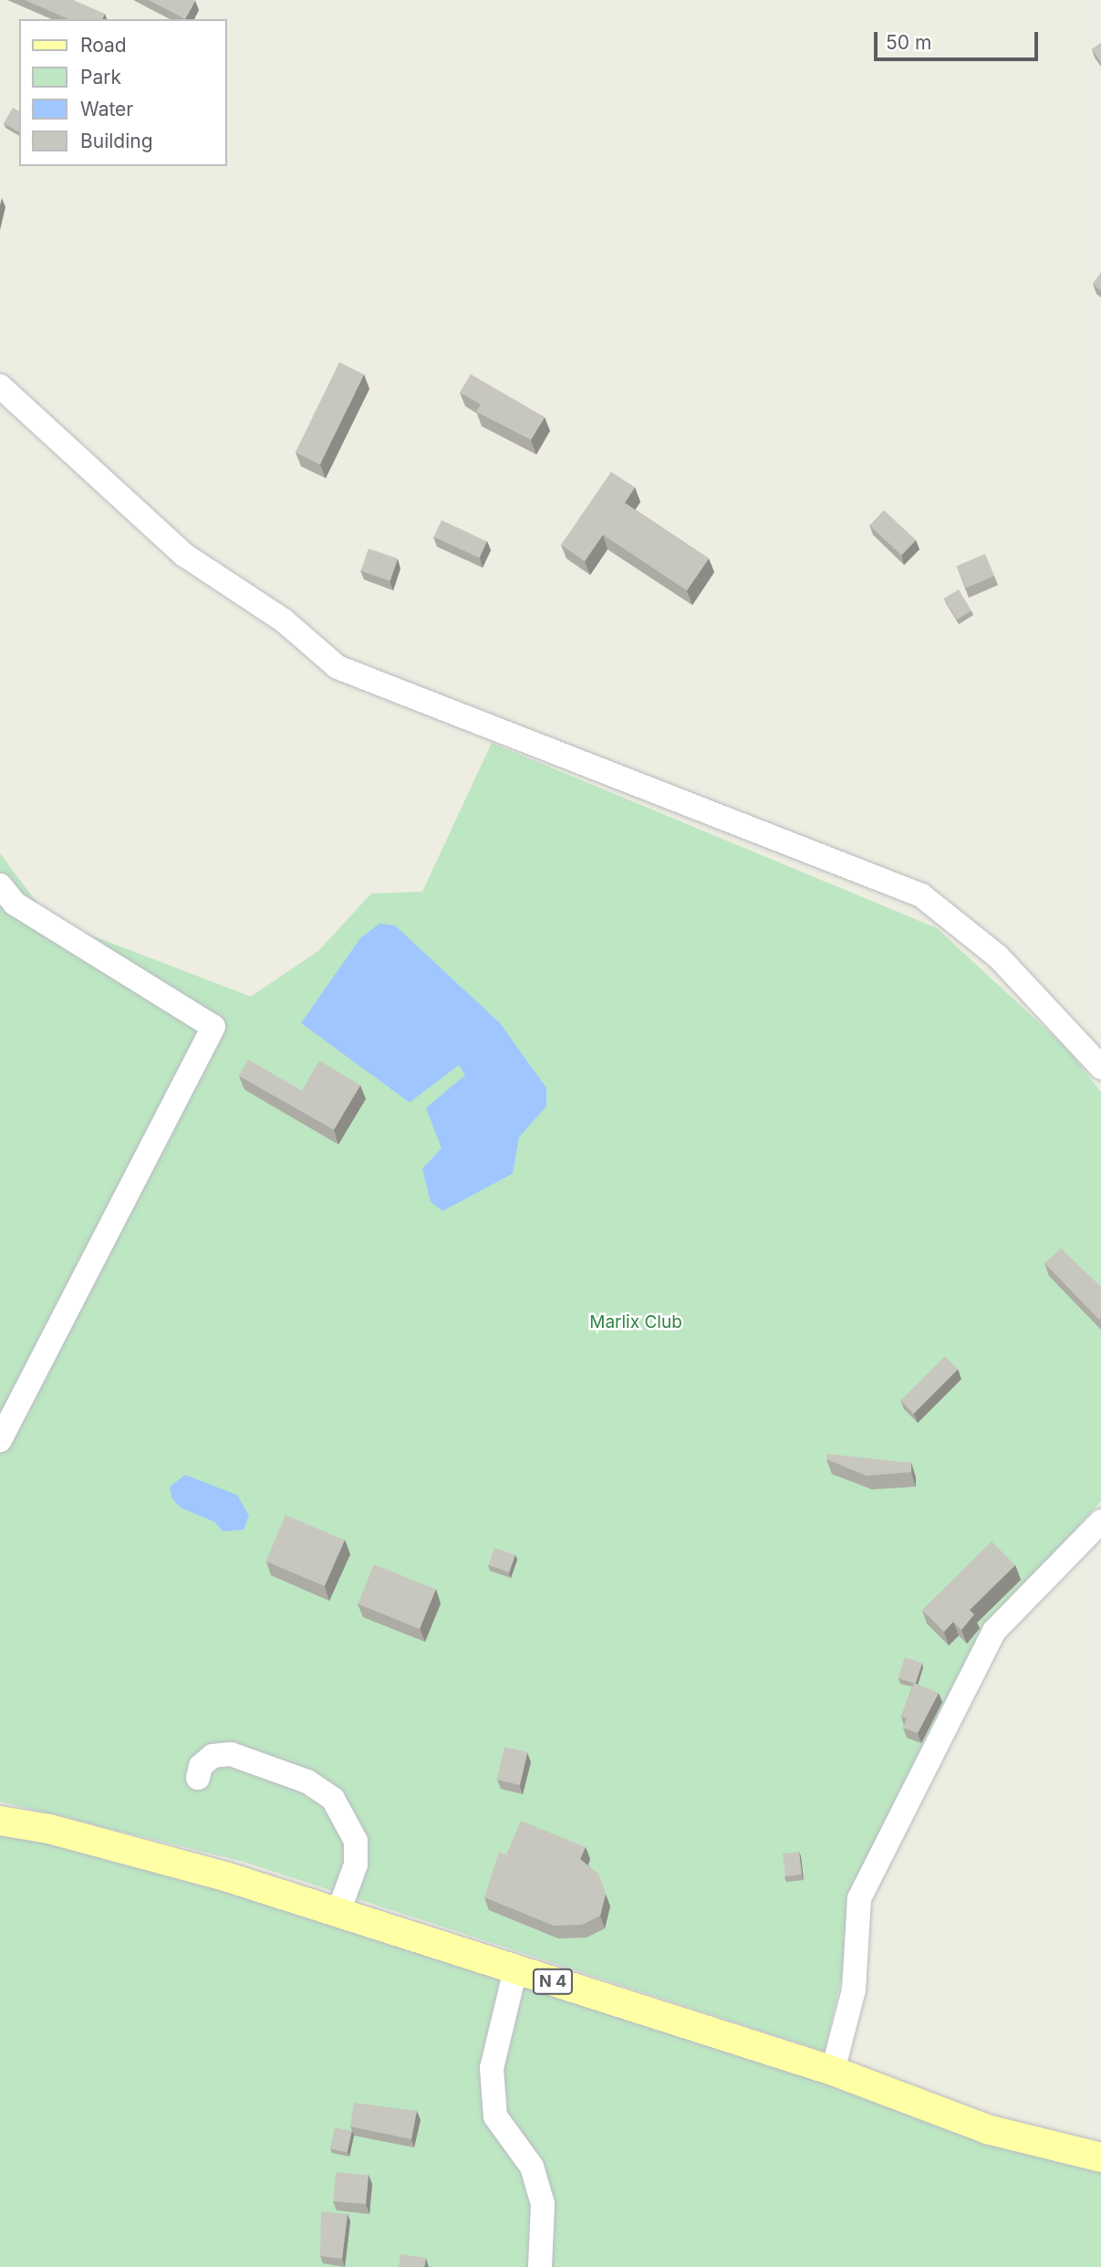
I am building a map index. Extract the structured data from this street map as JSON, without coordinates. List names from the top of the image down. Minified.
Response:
{"streets":{"main road":["N 4"]},"parks":["Marlix Club"],"legend":["Road","Park","Water","Building"],"scale_bar":"50 m"}
